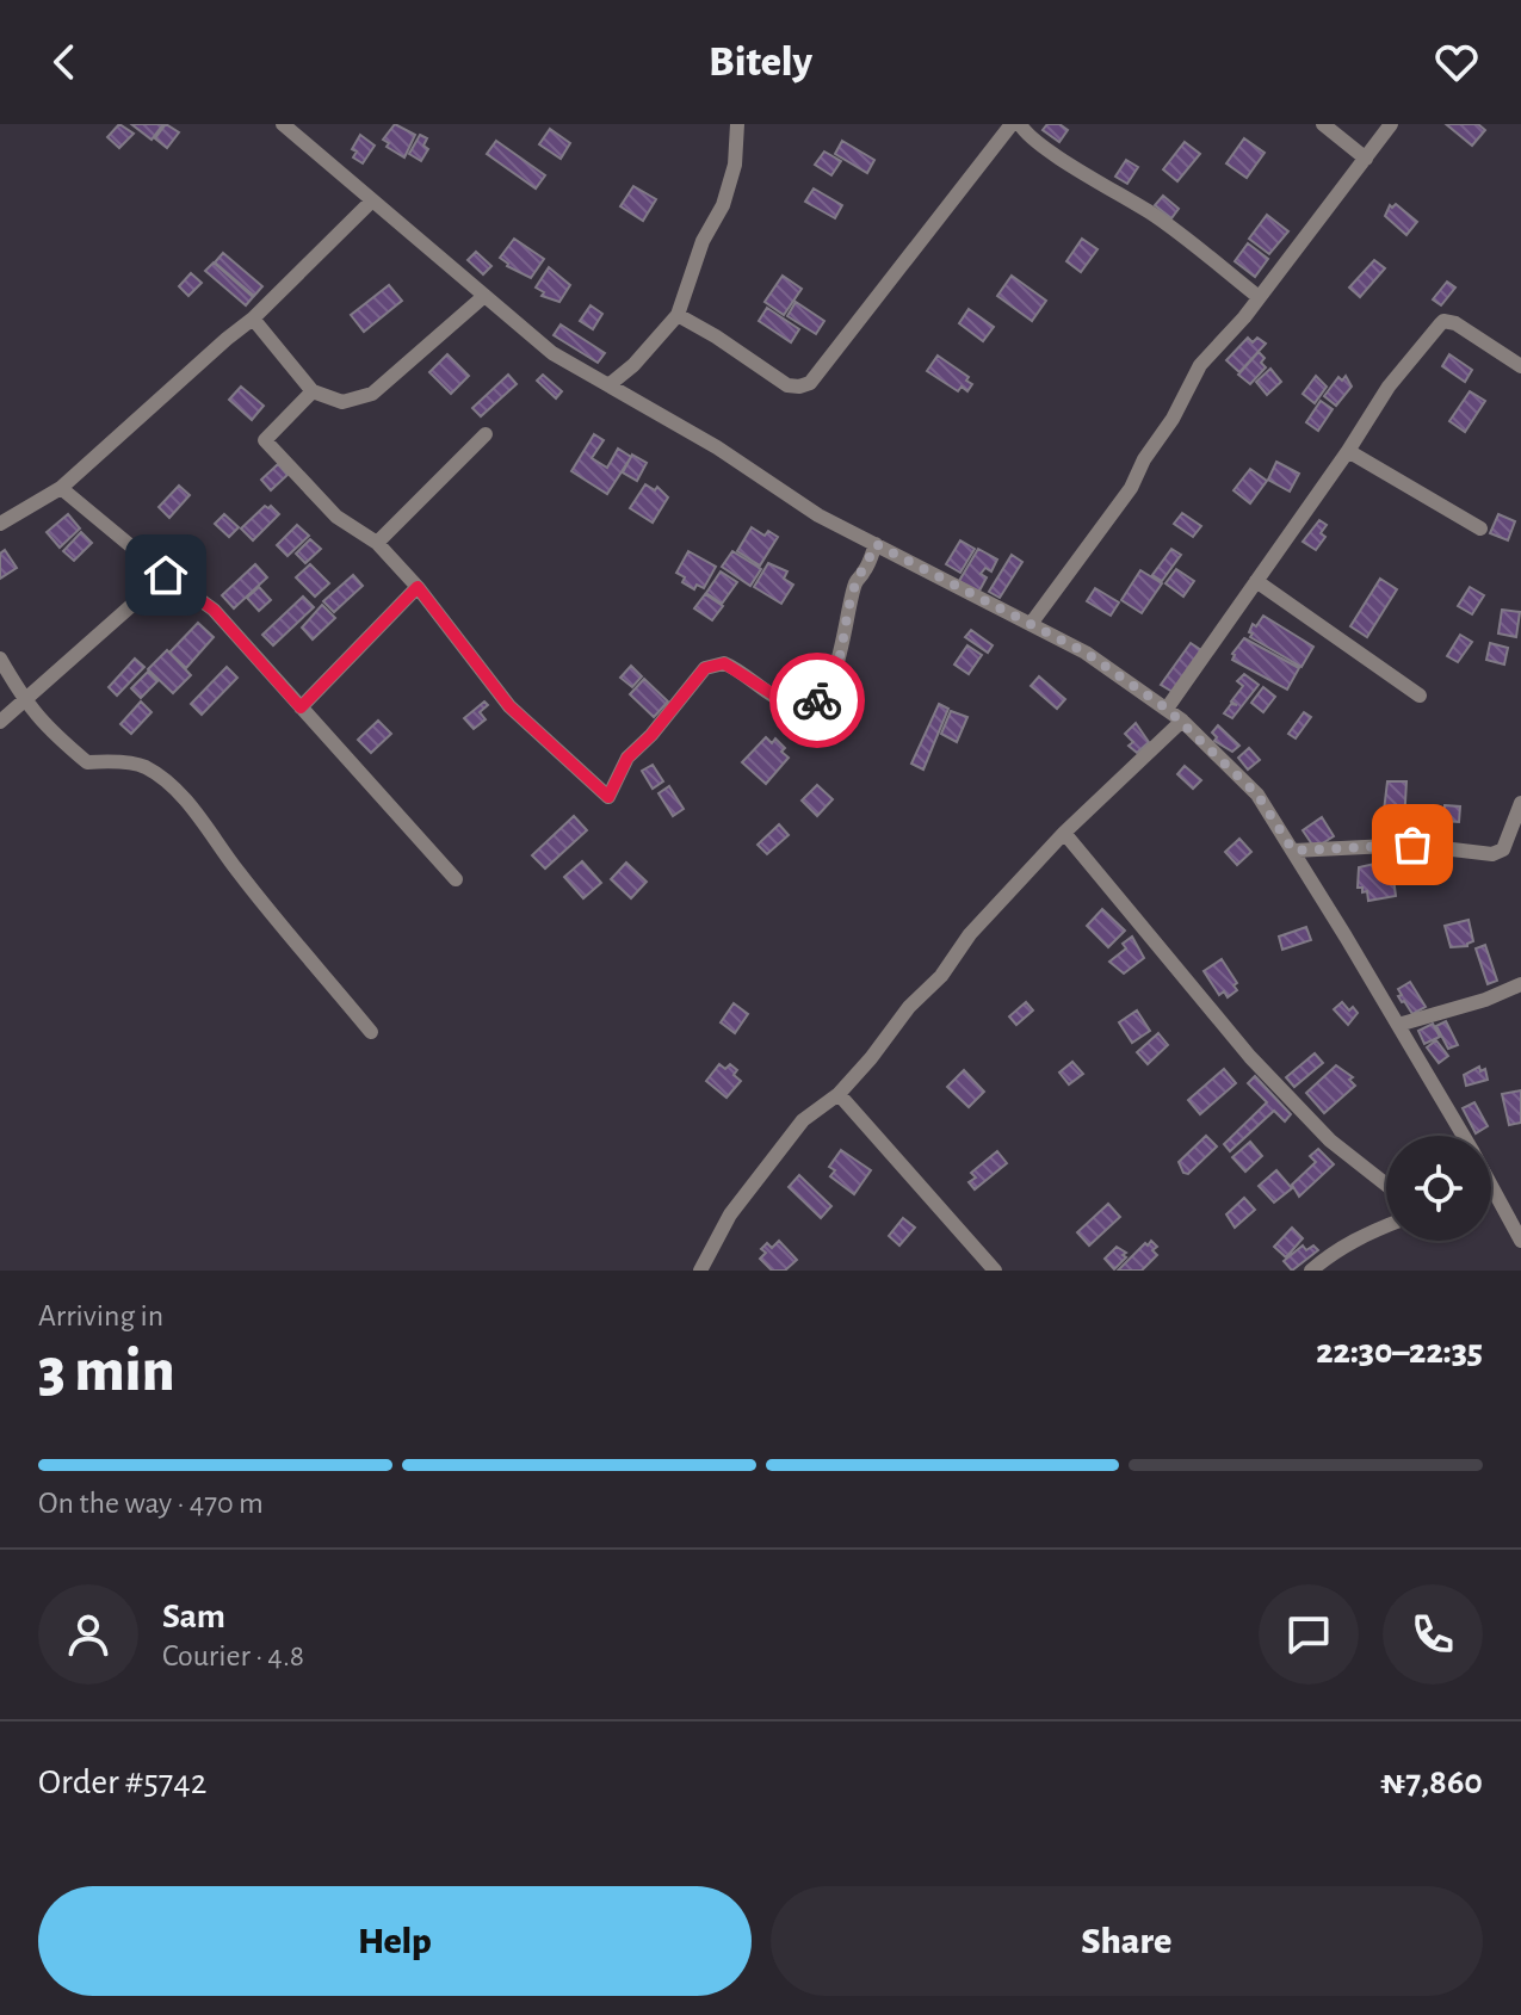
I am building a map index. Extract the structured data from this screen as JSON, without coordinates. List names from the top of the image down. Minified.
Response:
{"page":{"header":"Bitely","heading":["3 min","Arriving in","22:30–22:35"],"panel":["Sam","Courier · 4.8","Order #5742","₦7,860"],"bar":"On the way · 470 m","buttons":["Help","Share"]}}
